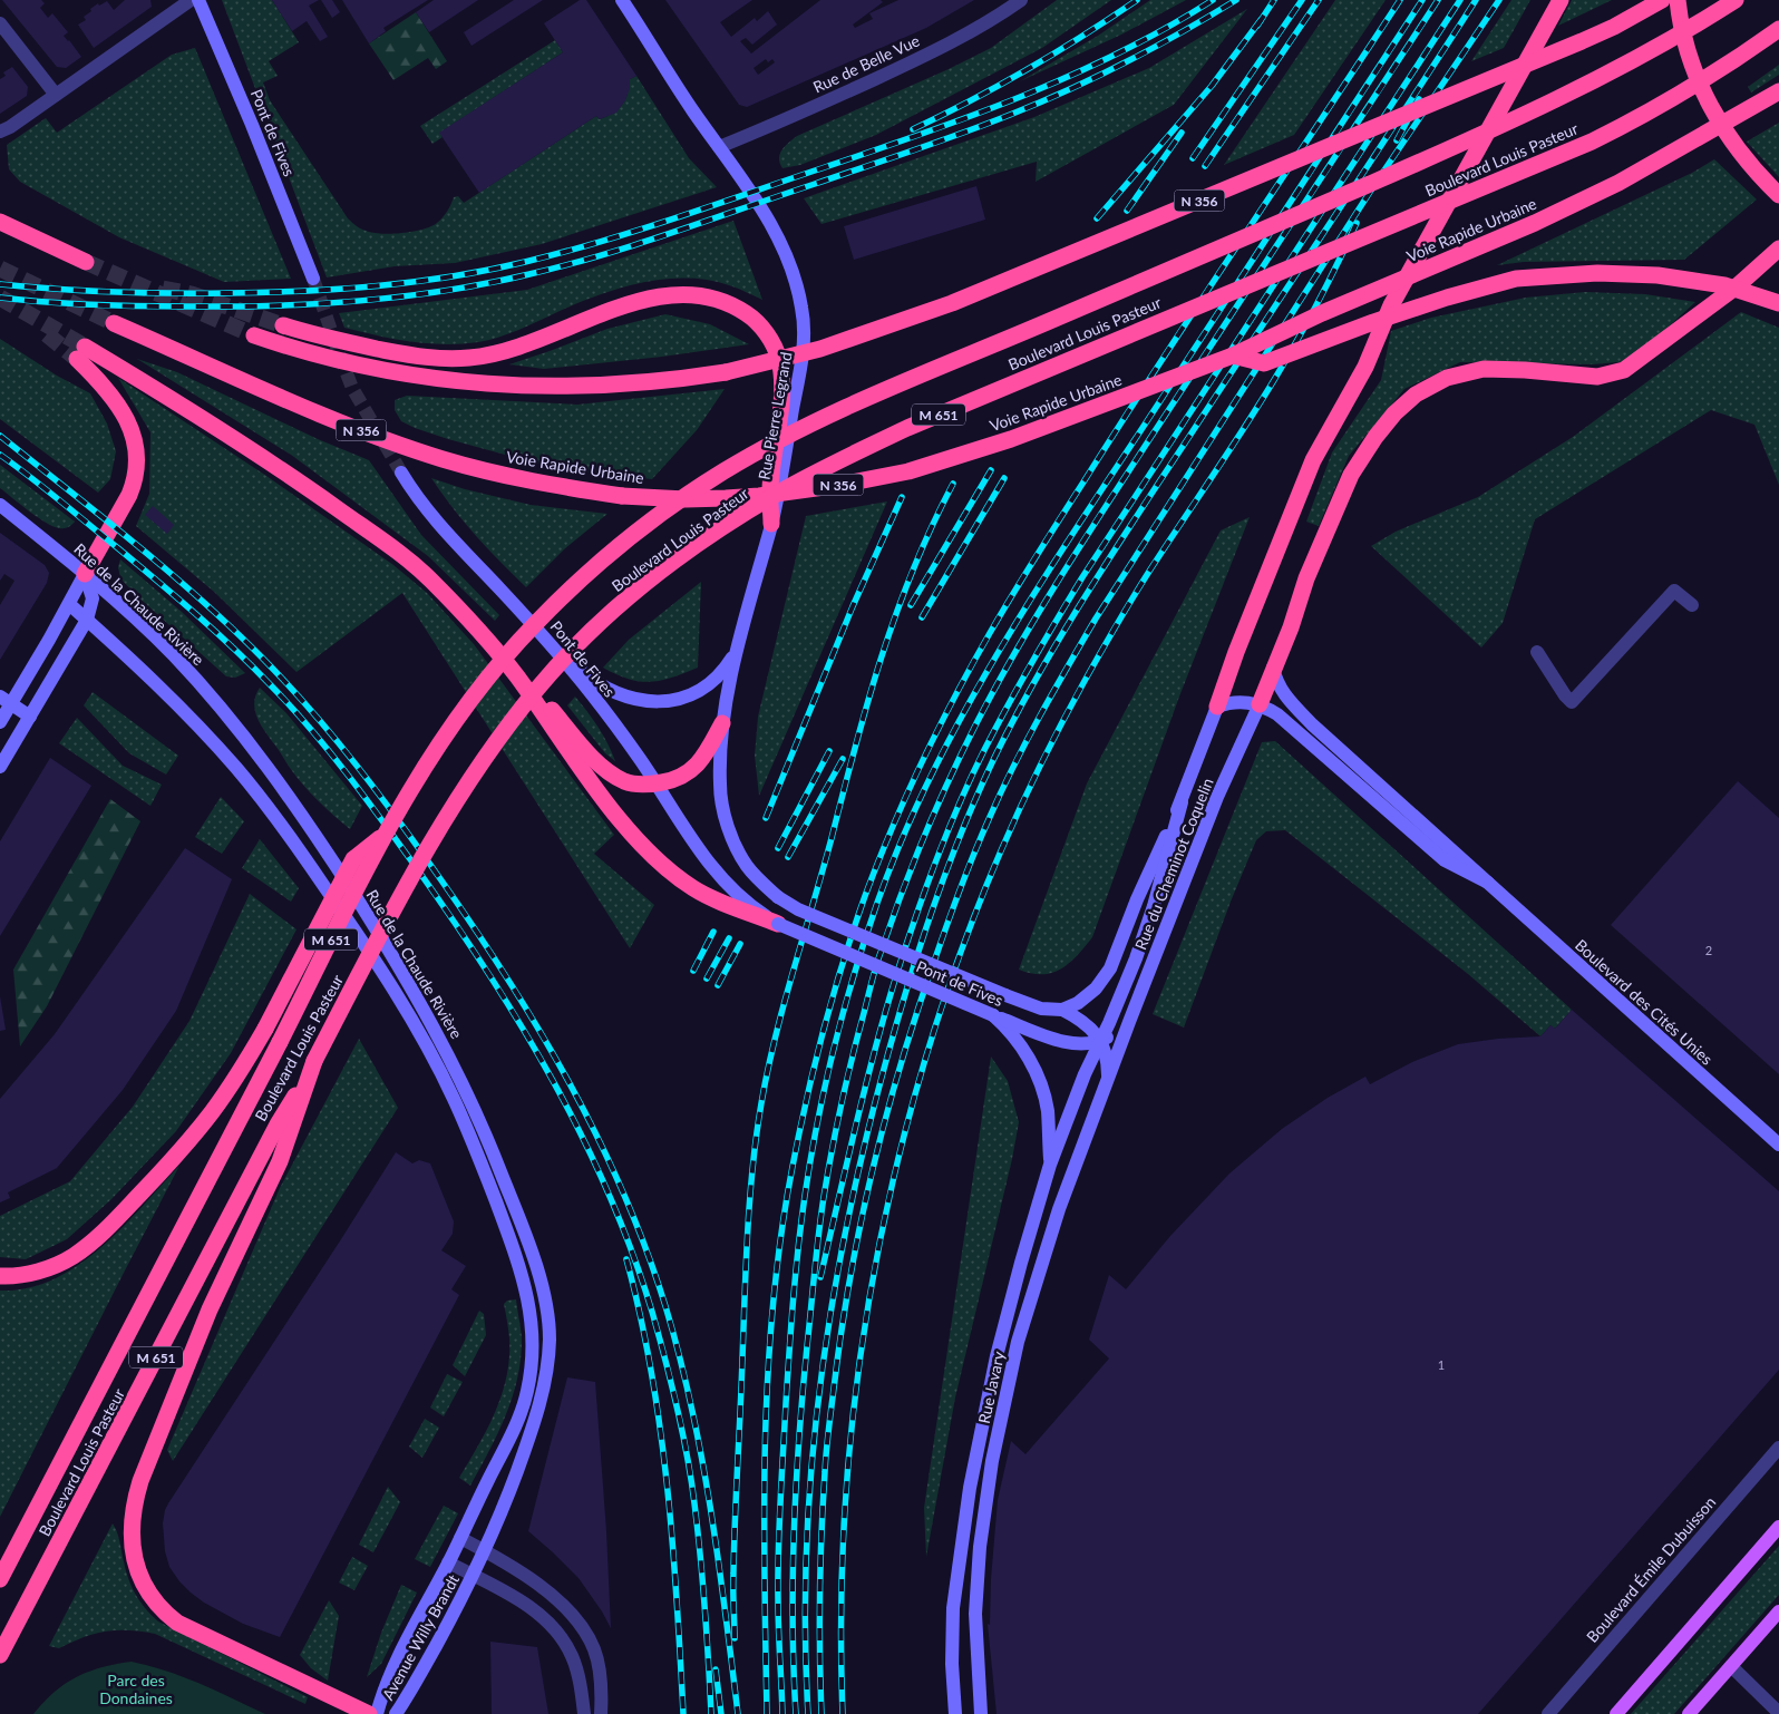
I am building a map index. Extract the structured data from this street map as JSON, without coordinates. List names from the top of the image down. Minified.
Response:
{"streets":{"highway":["Boulevard Louis Pasteur","N 356","Voie Rapide Urbaine","M 651"],"main road":["Pont de Fives","Rue Pierre Legrand","Rue de la Chaude Rivière","Rue du Cheminot Coquelin","Boulevard des Cités Unies","Rue Javary","Avenue Willy Brandt"],"street":["Rue de Belle Vue","Boulevard Émile Dubuisson"]},"crossings":[["Rue de Belle Vue","Rue Pierre Legrand"],["Pont de Fives","Rue Pierre Legrand"],["Pont de Fives","Rue du Cheminot Coquelin"],["Pont de Fives","Rue Javary"],["Rue de la Chaude Rivière","Avenue Willy Brandt"],["Rue du Cheminot Coquelin","Boulevard des Cités Unies"],["Rue du Cheminot Coquelin","Rue Javary"]],"parks":["Parc des Dondaines"],"house_numbers":["2","1"]}
